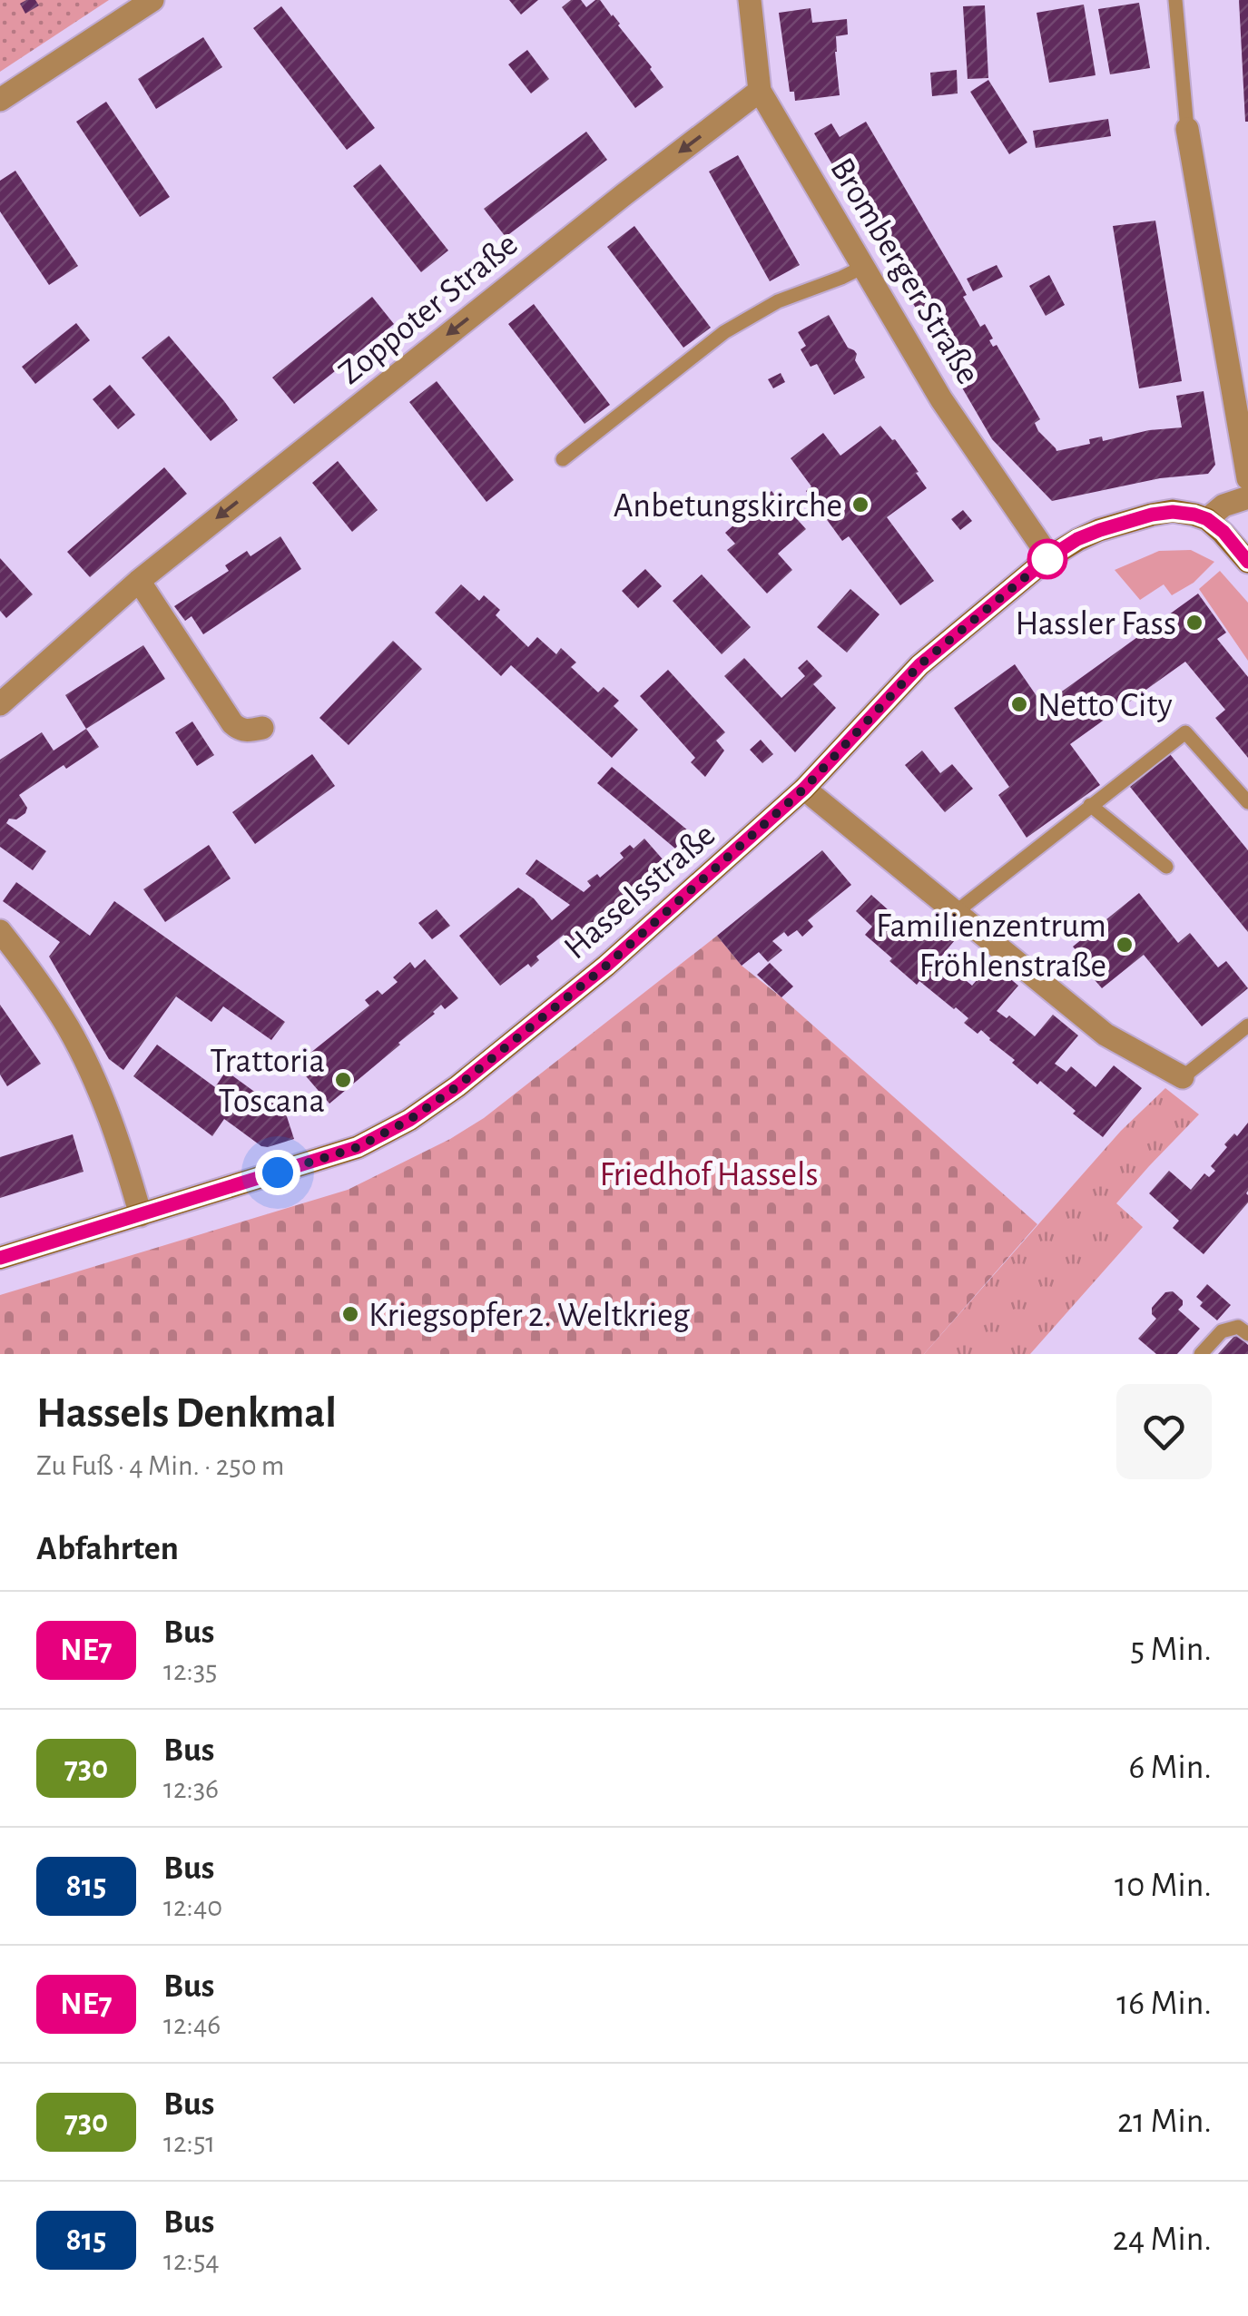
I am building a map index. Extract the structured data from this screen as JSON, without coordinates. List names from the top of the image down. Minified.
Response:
{"streets":{"street":["Bromberger Straße","Zoppoter Straße","Hasselsstraße"]},"crossings":[["Bromberger Straße","Zoppoter Straße"],["Bromberger Straße","Hasselsstraße"]],"one_way":["Zoppoter Straße"],"parks":["Friedhof Hassels"],"places":["Anbetungskirche","Hassler Fass","Netto City","Familienzentrum Fröhlenstraße","Trattoria Toscana","Kriegsopfer 2. Weltkrieg"],"lines":["bus line NE7"],"page":{"heading":[["Hassels Denkmal","Zu Fuß · 4 Min. · 250 m"],"Abfahrten"],"list":[{"mark":"NE7","name":"Bus","note":"12:35","value":"5 Min."},{"mark":"730","name":"Bus","note":"12:36","value":"6 Min."},{"mark":"815","name":"Bus","note":"12:40","value":"10 Min."},{"mark":"NE7","name":"Bus","note":"12:46","value":"16 Min."},{"mark":"730","name":"Bus","note":"12:51","value":"21 Min."},{"mark":"815","name":"Bus","note":"12:54","value":"24 Min."}]}}
